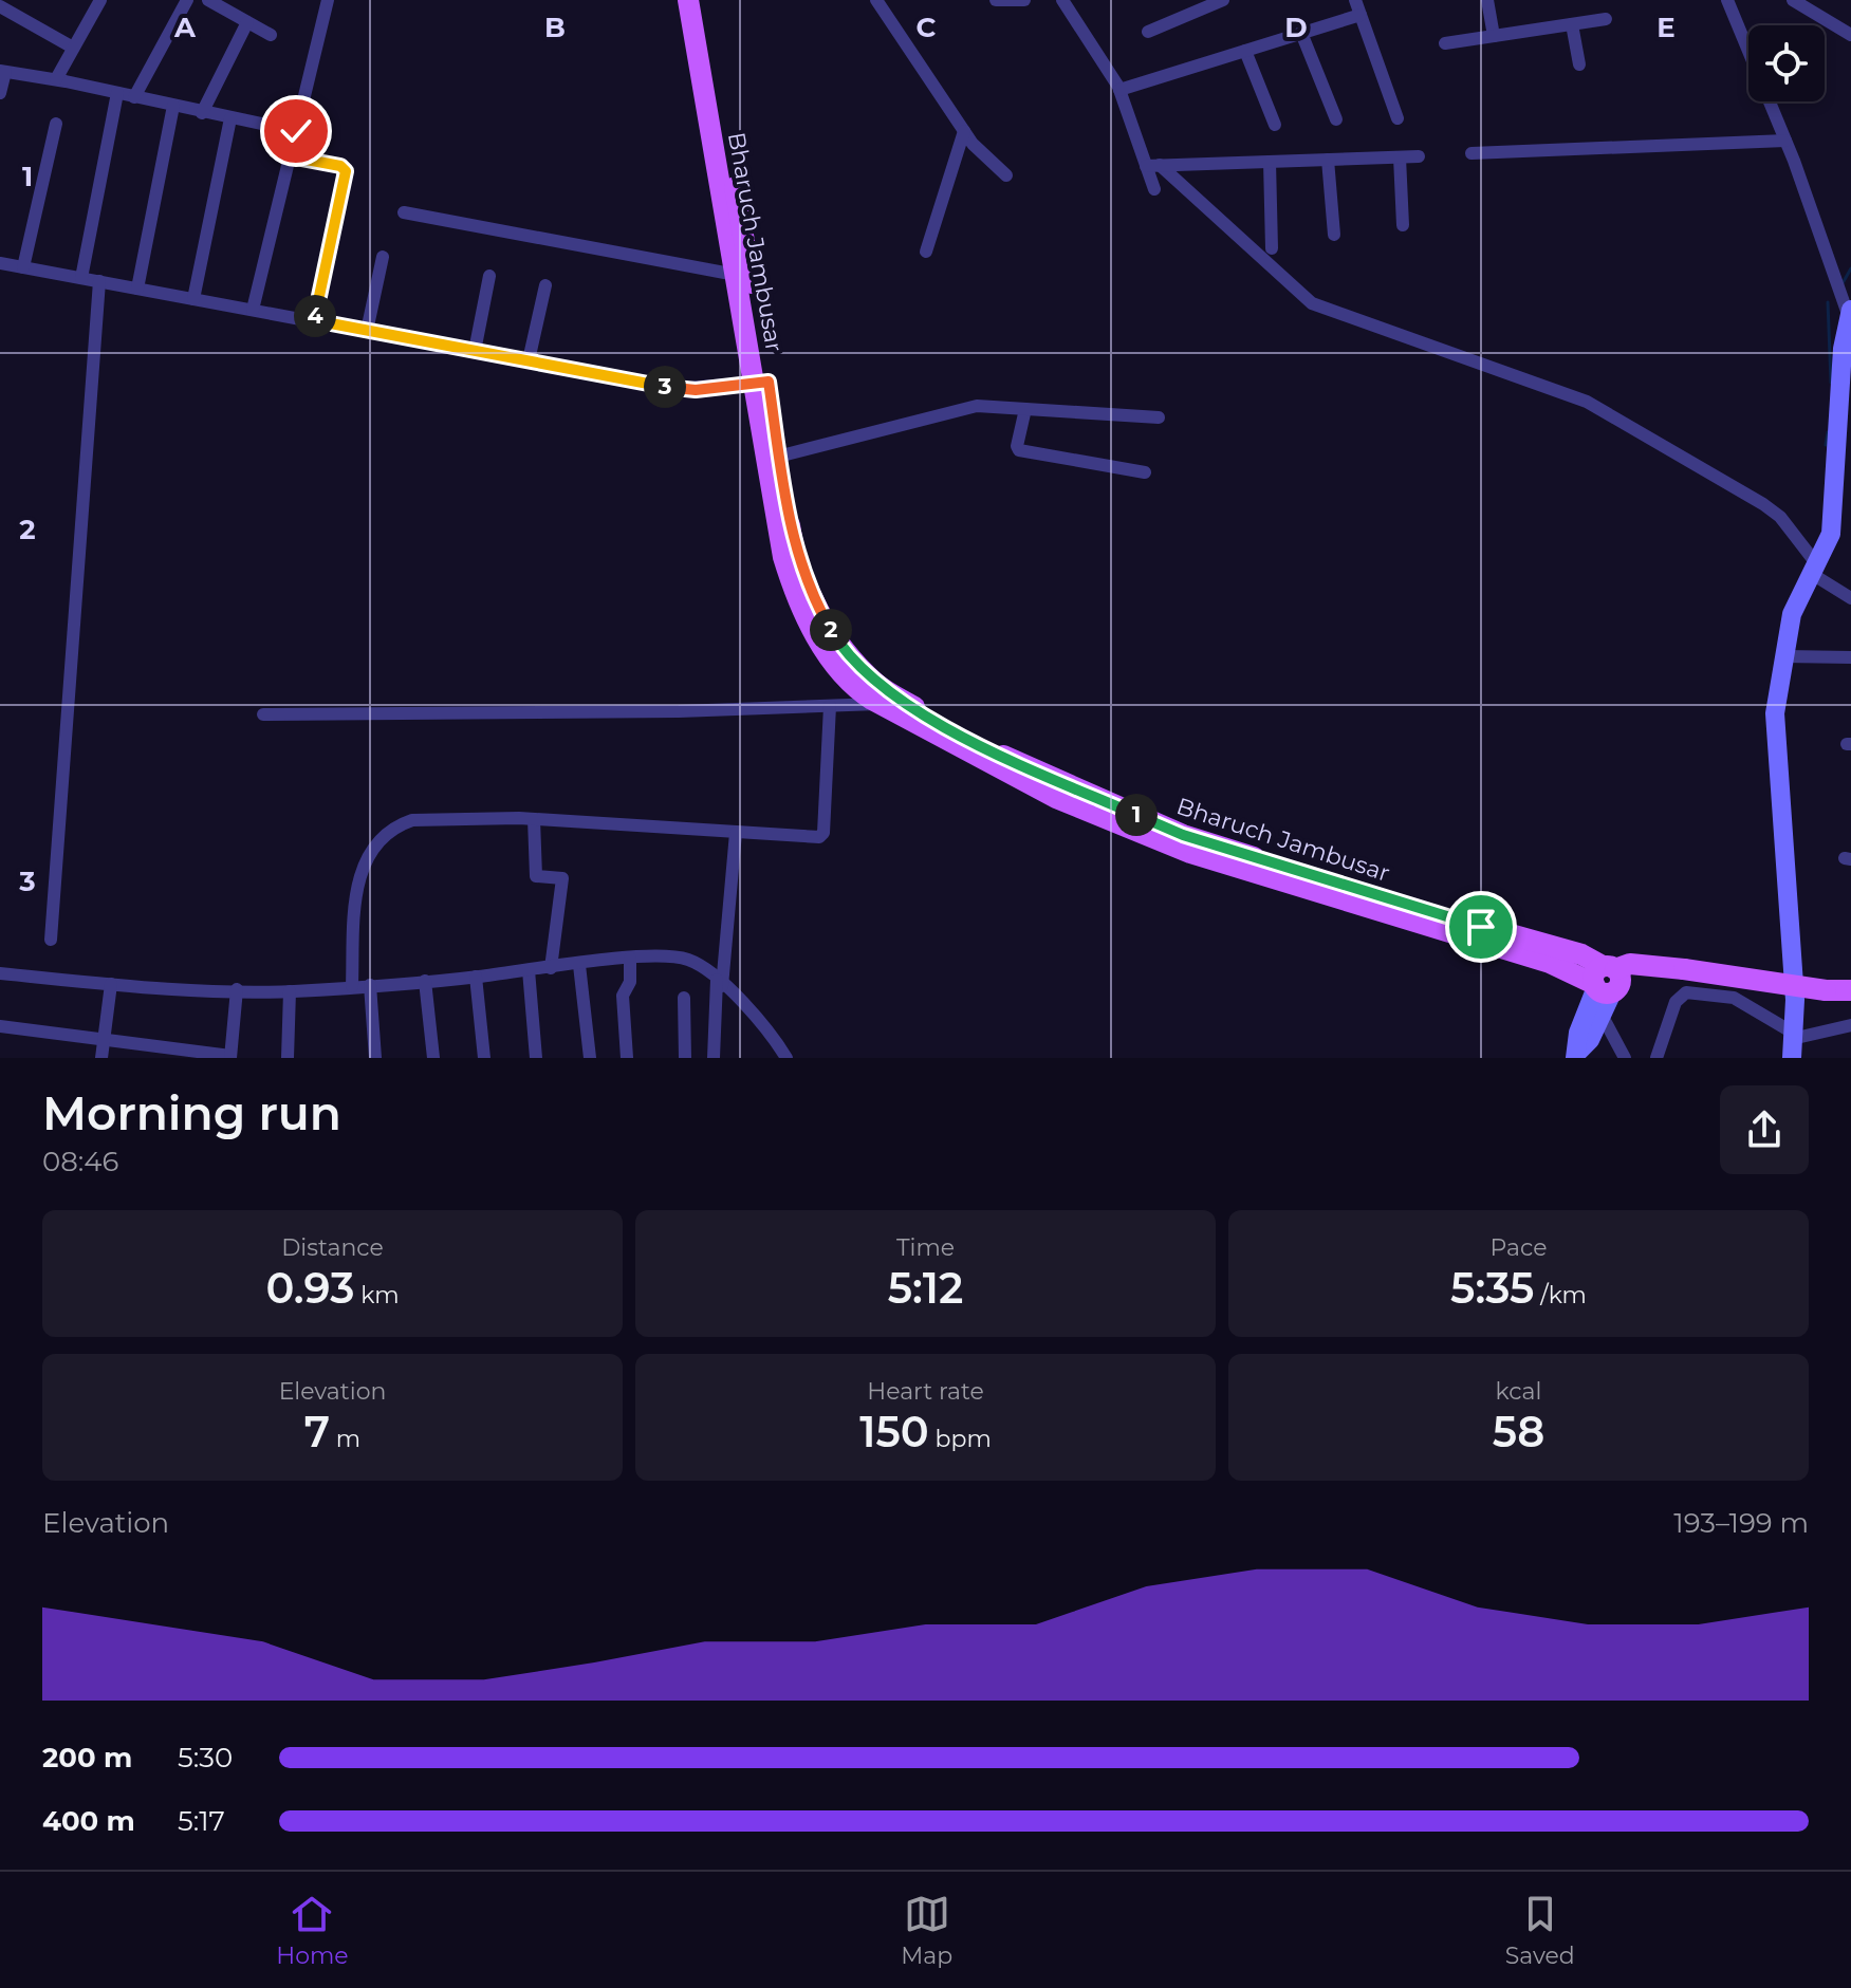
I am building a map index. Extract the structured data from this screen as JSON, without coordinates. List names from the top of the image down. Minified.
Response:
{"streets":{"main road":["Bharuch Jambusar"]},"page":{"pins":["4","3","2","1"],"heading":["Morning run","08:46"],"stats":[["Distance","0.93 km"],["Time","5:12"],["Pace","5:35 /km"],["Elevation","7 m"],["Heart rate","150 bpm"],["kcal","58"]],"chart":["Elevation","193–199 m"],"list":[{"name":"200 m","note":"5:30"},{"name":"400 m","note":"5:17"}],"tabs":["Home","Map","Saved"]},"grid":{"columns":["A","B","C","D","E"],"rows":["1","2","3"]}}
